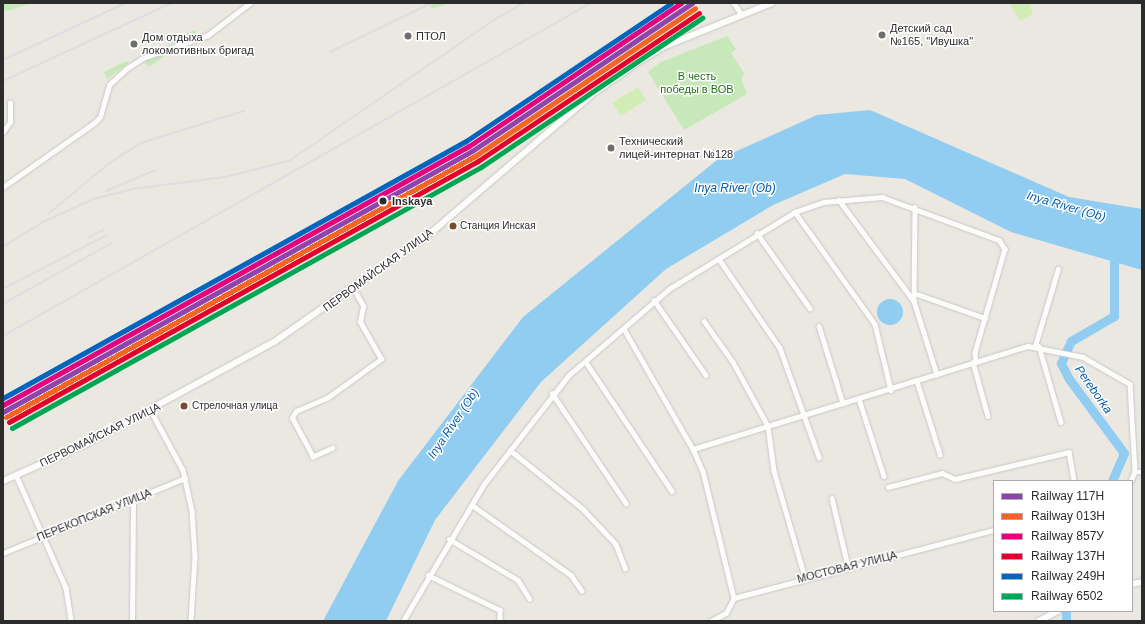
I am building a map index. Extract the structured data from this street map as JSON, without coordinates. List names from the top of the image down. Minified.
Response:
{"streets":{"main road":["ПЕРВОМАЙСКАЯ УЛИЦА"],"street":["ПЕРЕКОПСКАЯ УЛИЦА","МОСТОВАЯ УЛИЦА"]},"water":["Inya River (Ob)","Pereborka"],"parks":["В честь победы в ВОВ"],"places":["Детский сад №165, \"Ивушка\"","ПТОЛ","Дом отдыха локомотивных бригад","Технический лицей-интернат №128","Inskaya","Станция Инская","Стрелочная улица"],"lines":["rail line 117Н","rail line 857У","rail line 249Н","rail line 013Н","rail line 137Н","rail line 6502"],"legend":["Railway 117Н","Railway 013Н","Railway 857У","Railway 137Н","Railway 249Н","Railway 6502"]}
